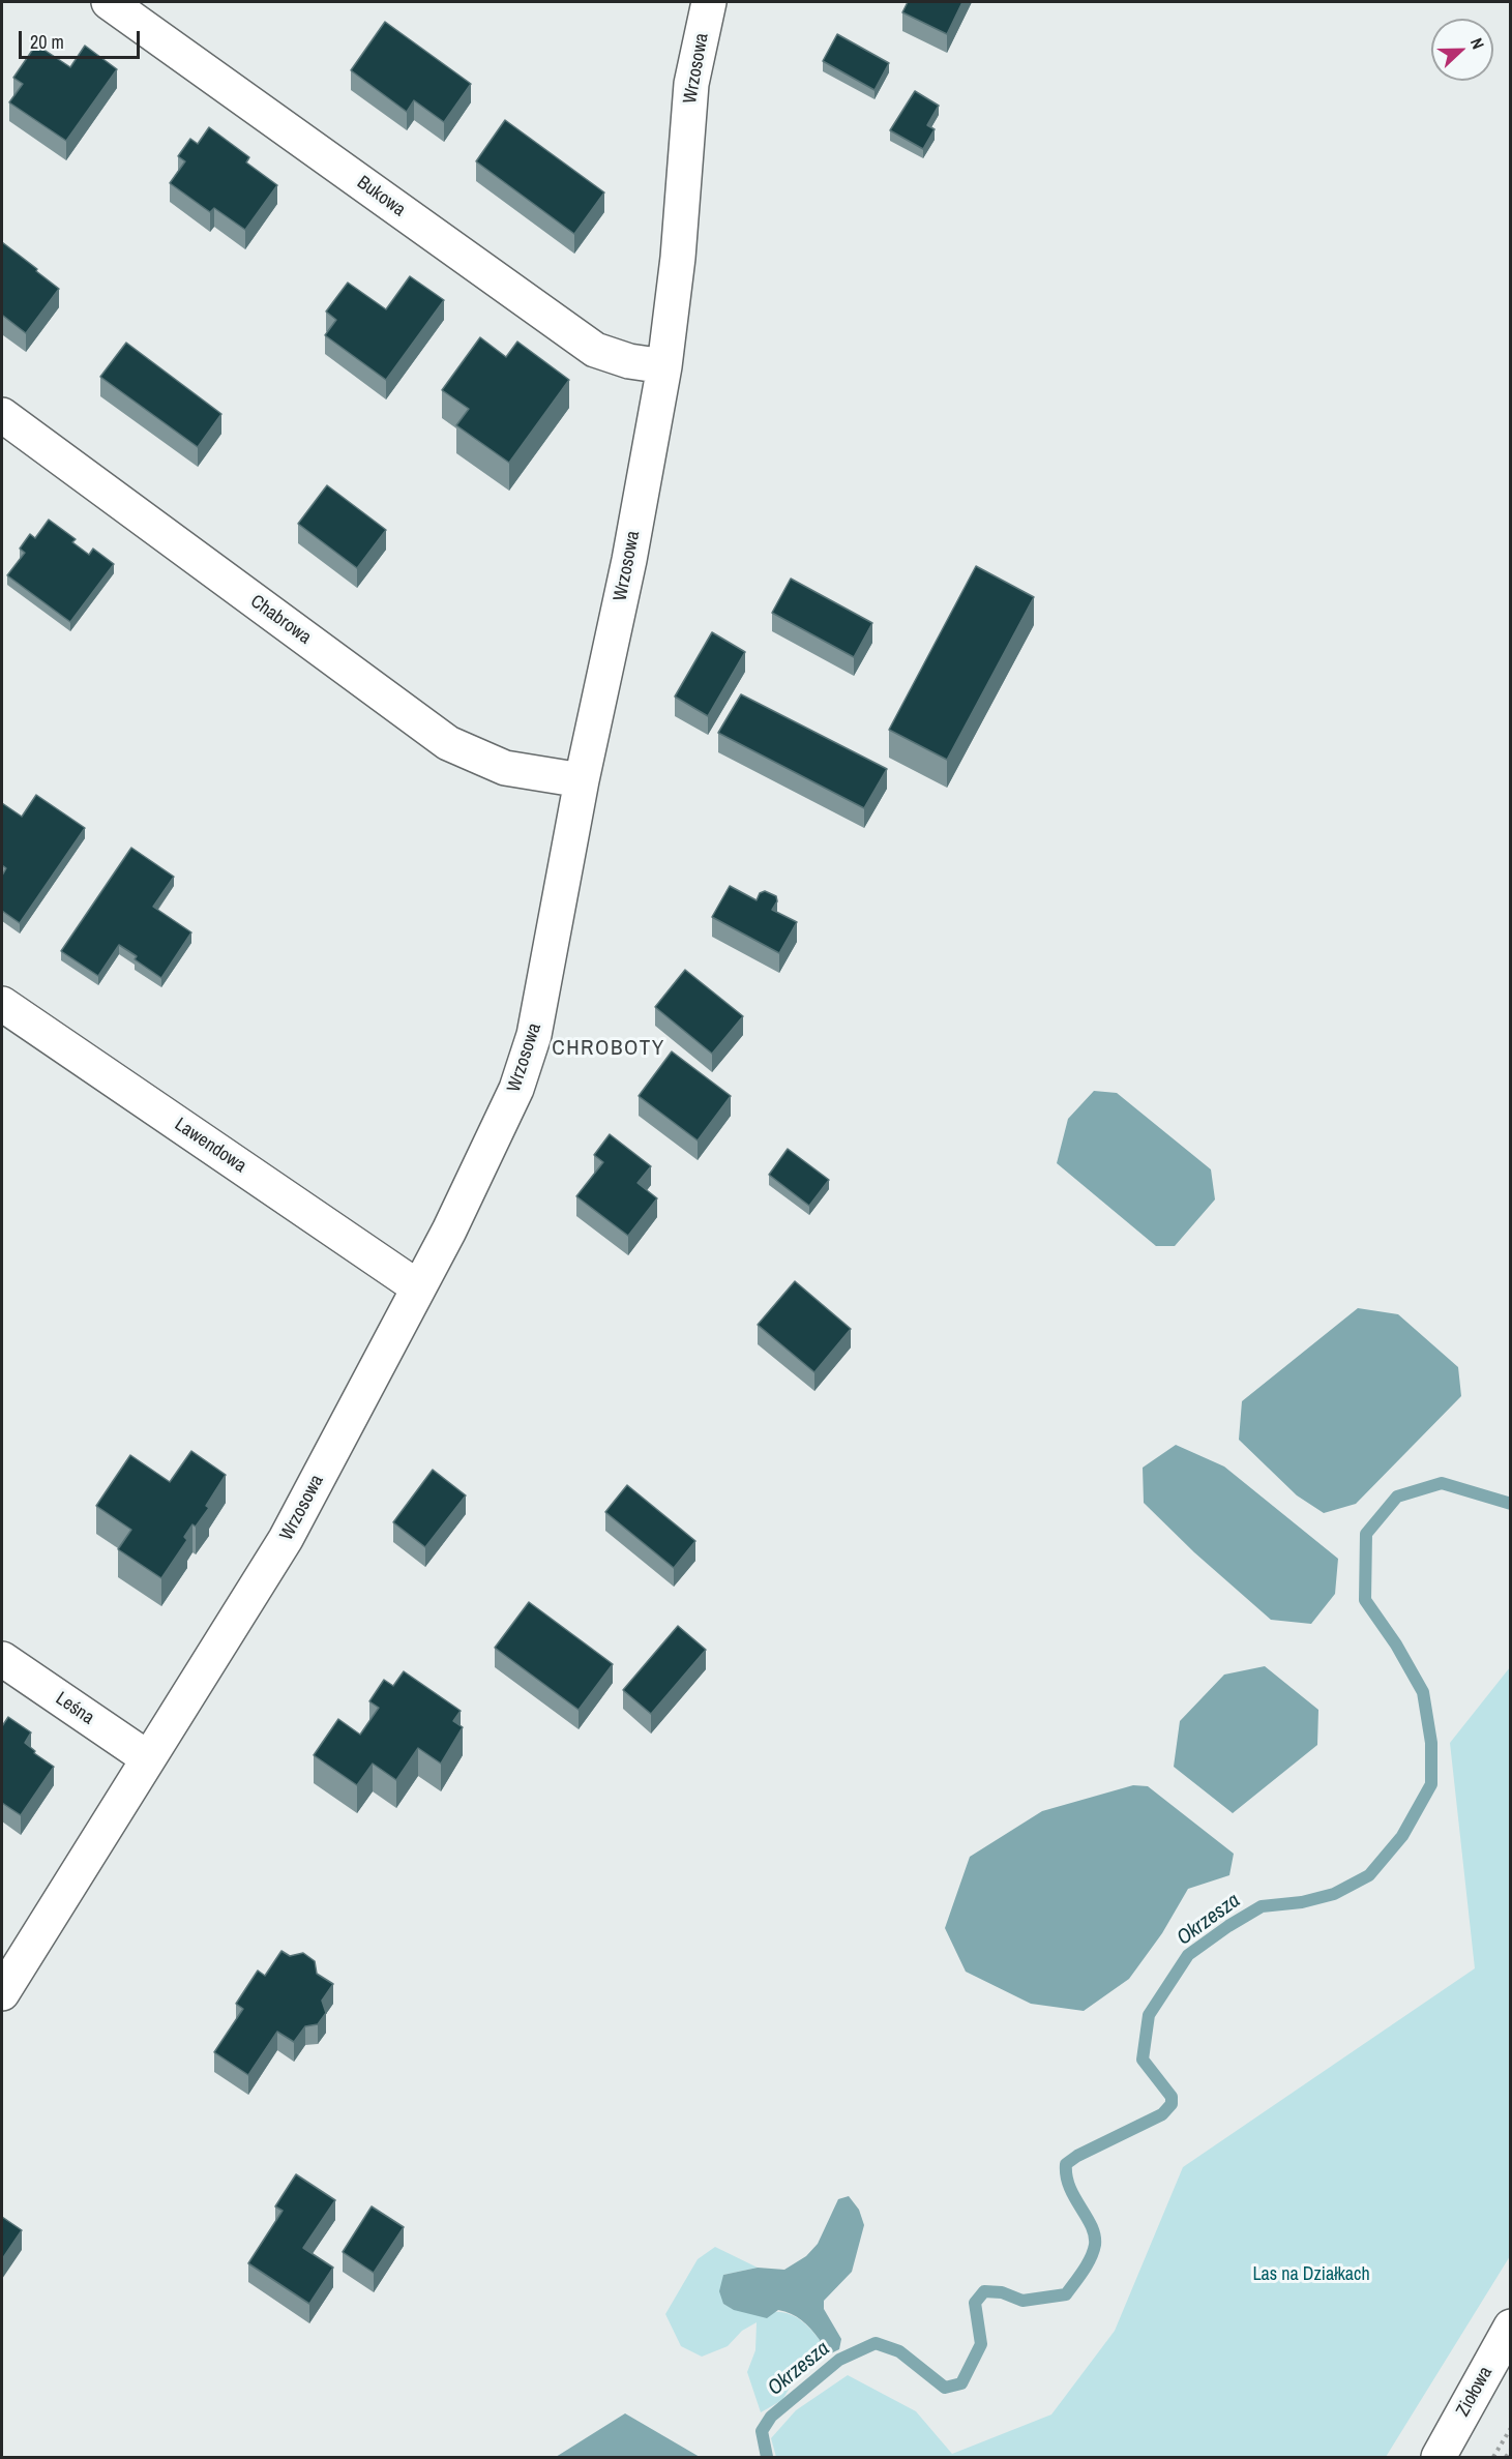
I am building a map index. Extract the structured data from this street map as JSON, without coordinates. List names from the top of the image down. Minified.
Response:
{"streets":{"street":["Wrzosowa","Bukowa","Chabrowa","Lawendowa","Leśna","Ziołowa"]},"crossings":[["Wrzosowa","Bukowa"],["Wrzosowa","Chabrowa"],["Wrzosowa","Lawendowa"],["Wrzosowa","Leśna"]],"districts":["CHROBOTY"],"water":["Okrzesza"],"parks":["Las na Działkach"],"scale_bar":"20 m","north":"right"}
